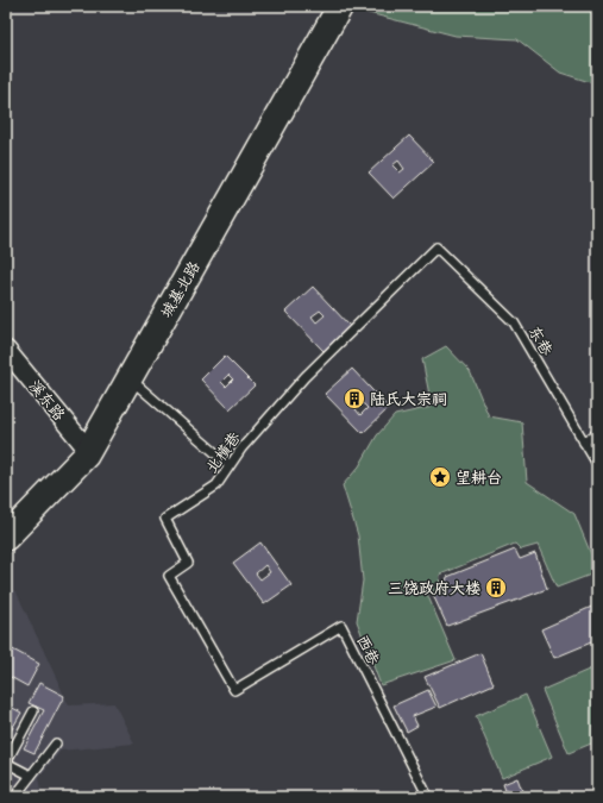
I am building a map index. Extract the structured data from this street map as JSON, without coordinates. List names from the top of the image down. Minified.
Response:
{"streets":{"street":["城基北路","溪东路"],"lane":["东巷","北横巷","西巷"]},"crossings":[["城基北路","溪东路"],["东巷","北横巷"],["北横巷","西巷"]],"places":{"building":["陆氏大宗祠","三饶政府大楼"],"place":["望耕台"]}}
